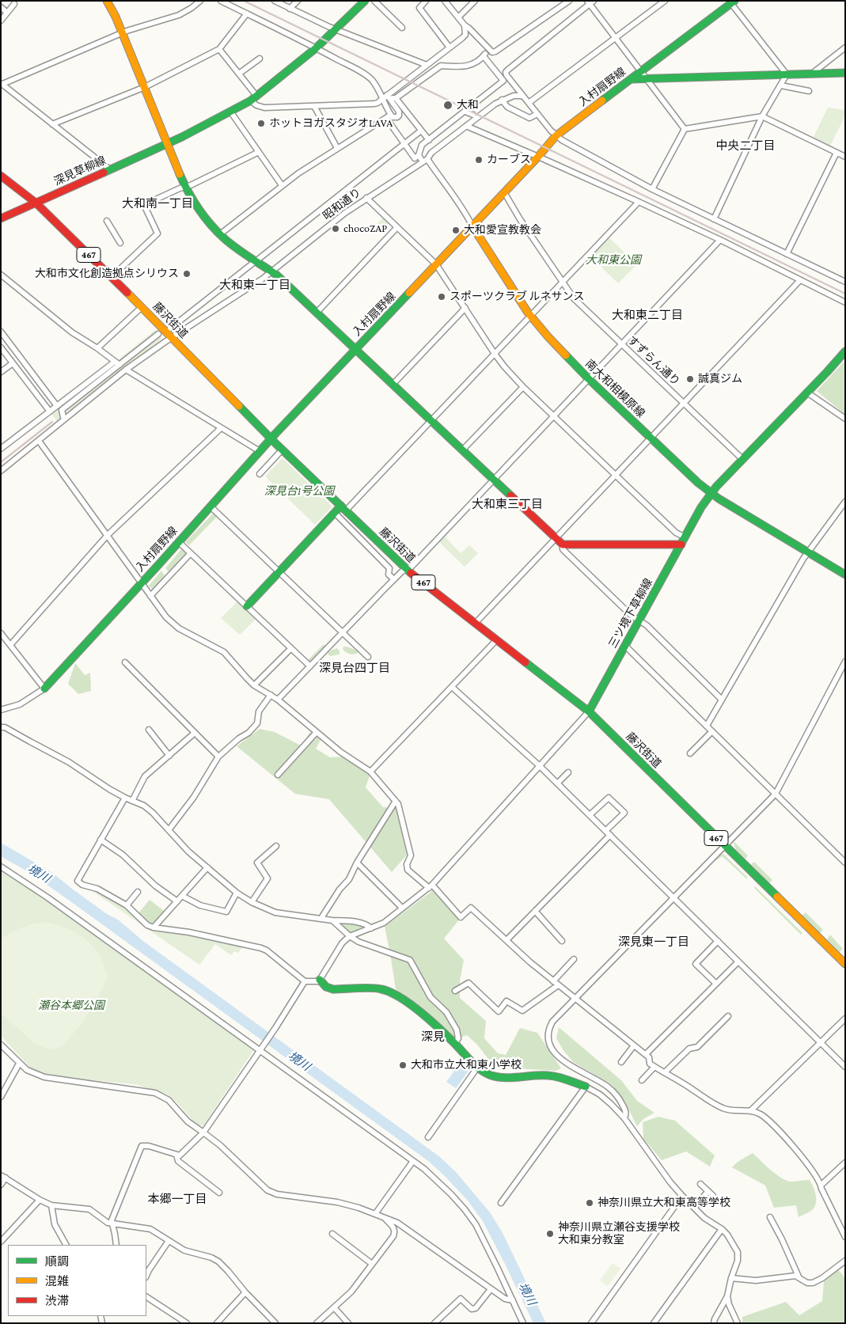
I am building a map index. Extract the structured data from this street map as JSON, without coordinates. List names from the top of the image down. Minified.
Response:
{"streets":{"main road":["入村扇野線","深見草柳線","467","藤沢街道","南大和相模原線","三ツ境下草柳線"],"street":["昭和通り","すずらん通り"]},"crossings":[["入村扇野線","藤沢街道"],["入村扇野線","すずらん通り"],["入村扇野線","南大和相模原線"],["深見草柳線","藤沢街道"],["昭和通り","藤沢街道"],["昭和通り","南大和相模原線"],["藤沢街道","三ツ境下草柳線"],["すずらん通り","三ツ境下草柳線"],["南大和相模原線","三ツ境下草柳線"]],"districts":["中央二丁目","大和南一丁目","大和東一丁目","大和東二丁目","大和東三丁目","深見台四丁目","深見東一丁目","深見","本郷一丁目"],"water":["境川"],"parks":["大和東公園","深見台1号公園","瀬谷本郷公園"],"places":["大和","ホットヨガスタジオLAVA","カーブス","chocoZAP","大和愛宣教教会","大和市文化創造拠点シリウス","スポーツクラブ ルネサンス","誠真ジム","大和市立大和東小学校","神奈川県立大和東高等学校","神奈川県立瀬谷支援学校 大和東分教室"],"legend":["順調","混雑","渋滞"]}
